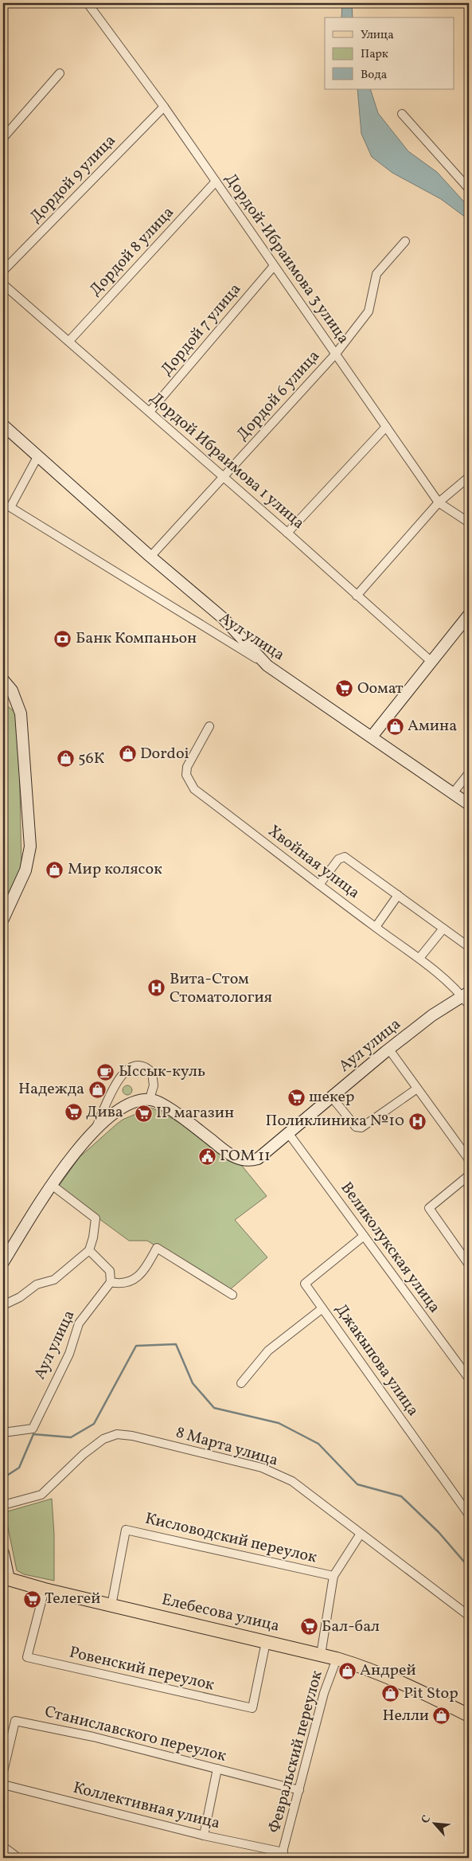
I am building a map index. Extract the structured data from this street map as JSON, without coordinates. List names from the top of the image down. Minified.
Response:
{"streets":{"main road":["Аул улица","Елебесова улица"],"street":["Дордой 9 улица","Дордой 8 улица","Дордой-Ибраимова 3 улица","Дордой 7 улица","Дордой 6 улица","Дордой Ибраимова 1 улица","Хвойная улица","Великолукская улица","Джакыпова улица","8 Марта улица","Кисловодский переулок","Ровенский переулок","Станиславского переулок","Февральский переулок","Коллективная улица"]},"crossings":[["Дордой 9 улица","Дордой-Ибраимова 3 улица"],["Дордой 8 улица","Дордой-Ибраимова 3 улица"],["Дордой 8 улица","Дордой Ибраимова 1 улица"],["Дордой-Ибраимова 3 улица","Дордой 7 улица"],["Дордой-Ибраимова 3 улица","Дордой 6 улица"],["Дордой 7 улица","Дордой Ибраимова 1 улица"],["Дордой 6 улица","Дордой Ибраимова 1 улица"],["Аул улица","Хвойная улица"],["Аул улица","Великолукская улица"],["Великолукская улица","Джакыпова улица"],["8 Марта улица","Февральский переулок"],["Кисловодский переулок","Елебесова улица"],["Кисловодский переулок","Февральский переулок"],["Елебесова улица","Ровенский переулок"],["Елебесова улица","Февральский переулок"],["Станиславского переулок","Февральский переулок"],["Февральский переулок","Коллективная улица"]],"places":{"bank":["Банк Компаньон"],"supermarket":["Оомат","шекер","Дива","IP магазин","Телегей","Бал-бал"],"shop":["Амина","Dordoi","56К","Мир колясок","Надежда","Андрей","Pit Stop","Нелли"],"hospital":["Вита-Стом Стоматология","Поликлиника №10"],"cafe":["Ыссык-куль"],"public building":["ГОМ 11"]},"legend":["Улица","Парк","Вода"],"north":"top left"}
